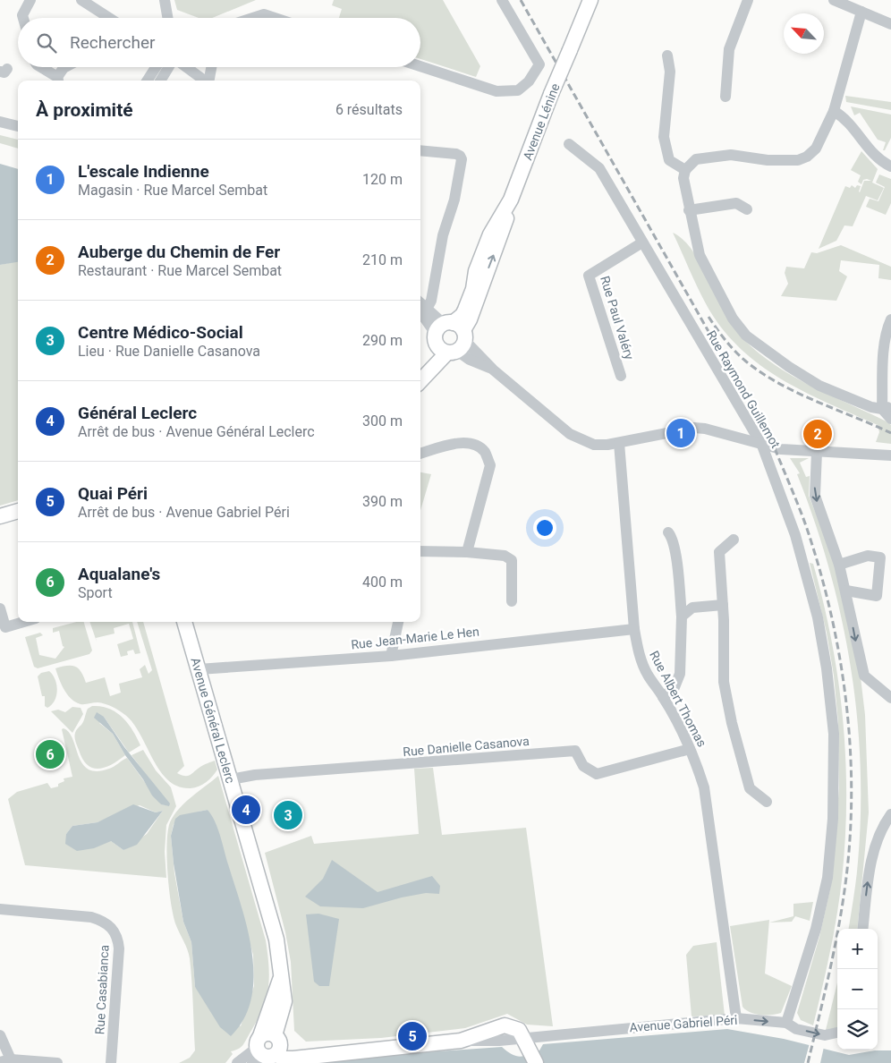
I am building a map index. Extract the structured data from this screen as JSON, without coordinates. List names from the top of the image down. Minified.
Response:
{"streets":{"main road":["Avenue Lénine","Avenue Général Leclerc"],"street":["Rue Paul Valéry","Rue Raymond Guillemot","Rue Jean-Marie Le Hen","Rue Albert Thomas","Rue Danielle Casanova","Rue Casabianca","Avenue Gabriel Péri"]},"crossings":[["Rue Paul Valéry","Rue Raymond Guillemot"],["Rue Raymond Guillemot","Avenue Gabriel Péri"],["Rue Jean-Marie Le Hen","Rue Albert Thomas"],["Rue Jean-Marie Le Hen","Avenue Général Leclerc"],["Rue Albert Thomas","Rue Danielle Casanova"],["Rue Albert Thomas","Avenue Gabriel Péri"],["Avenue Général Leclerc","Rue Danielle Casanova"]],"north":"top left","page":{"search":"Rechercher","heading":["À proximité","6 résultats"],"list":[{"mark":"1","name":"L'escale Indienne","note":"Magasin · Rue Marcel Sembat","value":"120 m"},{"mark":"2","name":"Auberge du Chemin de Fer","note":"Restaurant · Rue Marcel Sembat","value":"210 m"},{"mark":"3","name":"Centre Médico-Social","note":"Lieu · Rue Danielle Casanova","value":"290 m"},{"mark":"4","name":"Général Leclerc","note":"Arrêt de bus · Avenue Général Leclerc","value":"300 m"},{"mark":"5","name":"Quai Péri","note":"Arrêt de bus · Avenue Gabriel Péri","value":"390 m"},{"mark":"6","name":"Aqualane's","note":"Sport","value":"400 m"}],"pins":["1","2","6","4","3","5"],"map_buttons":["+","−"]}}
